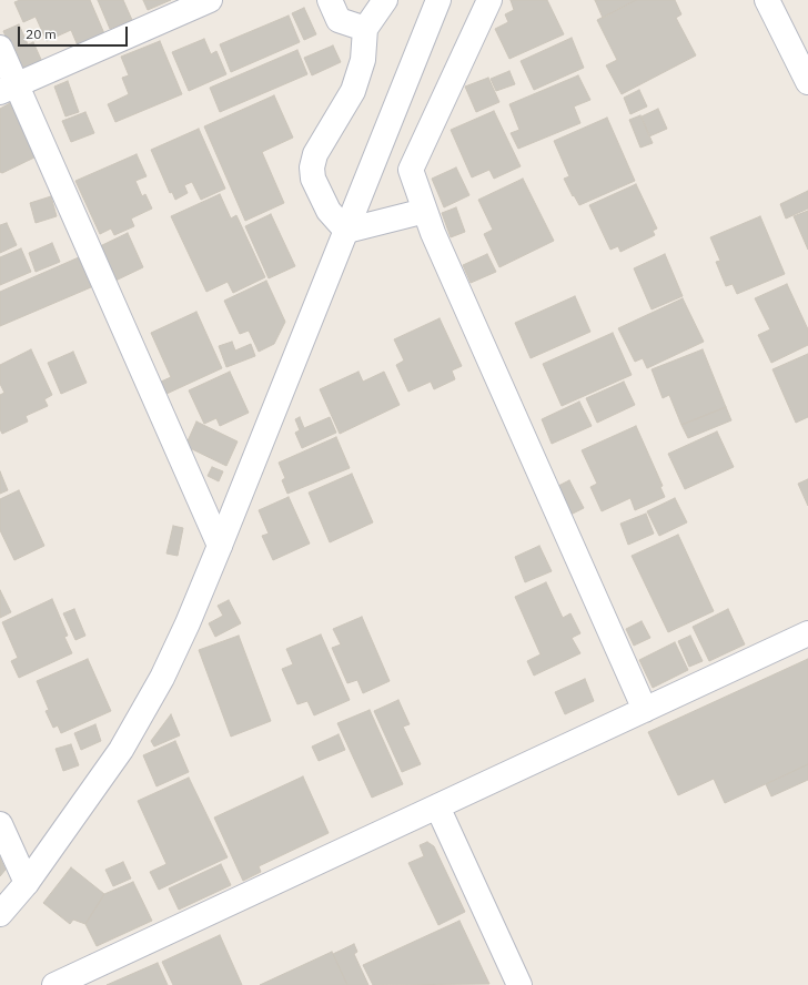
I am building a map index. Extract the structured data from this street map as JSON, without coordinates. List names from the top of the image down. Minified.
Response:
{"scale_bar":"20 m"}
